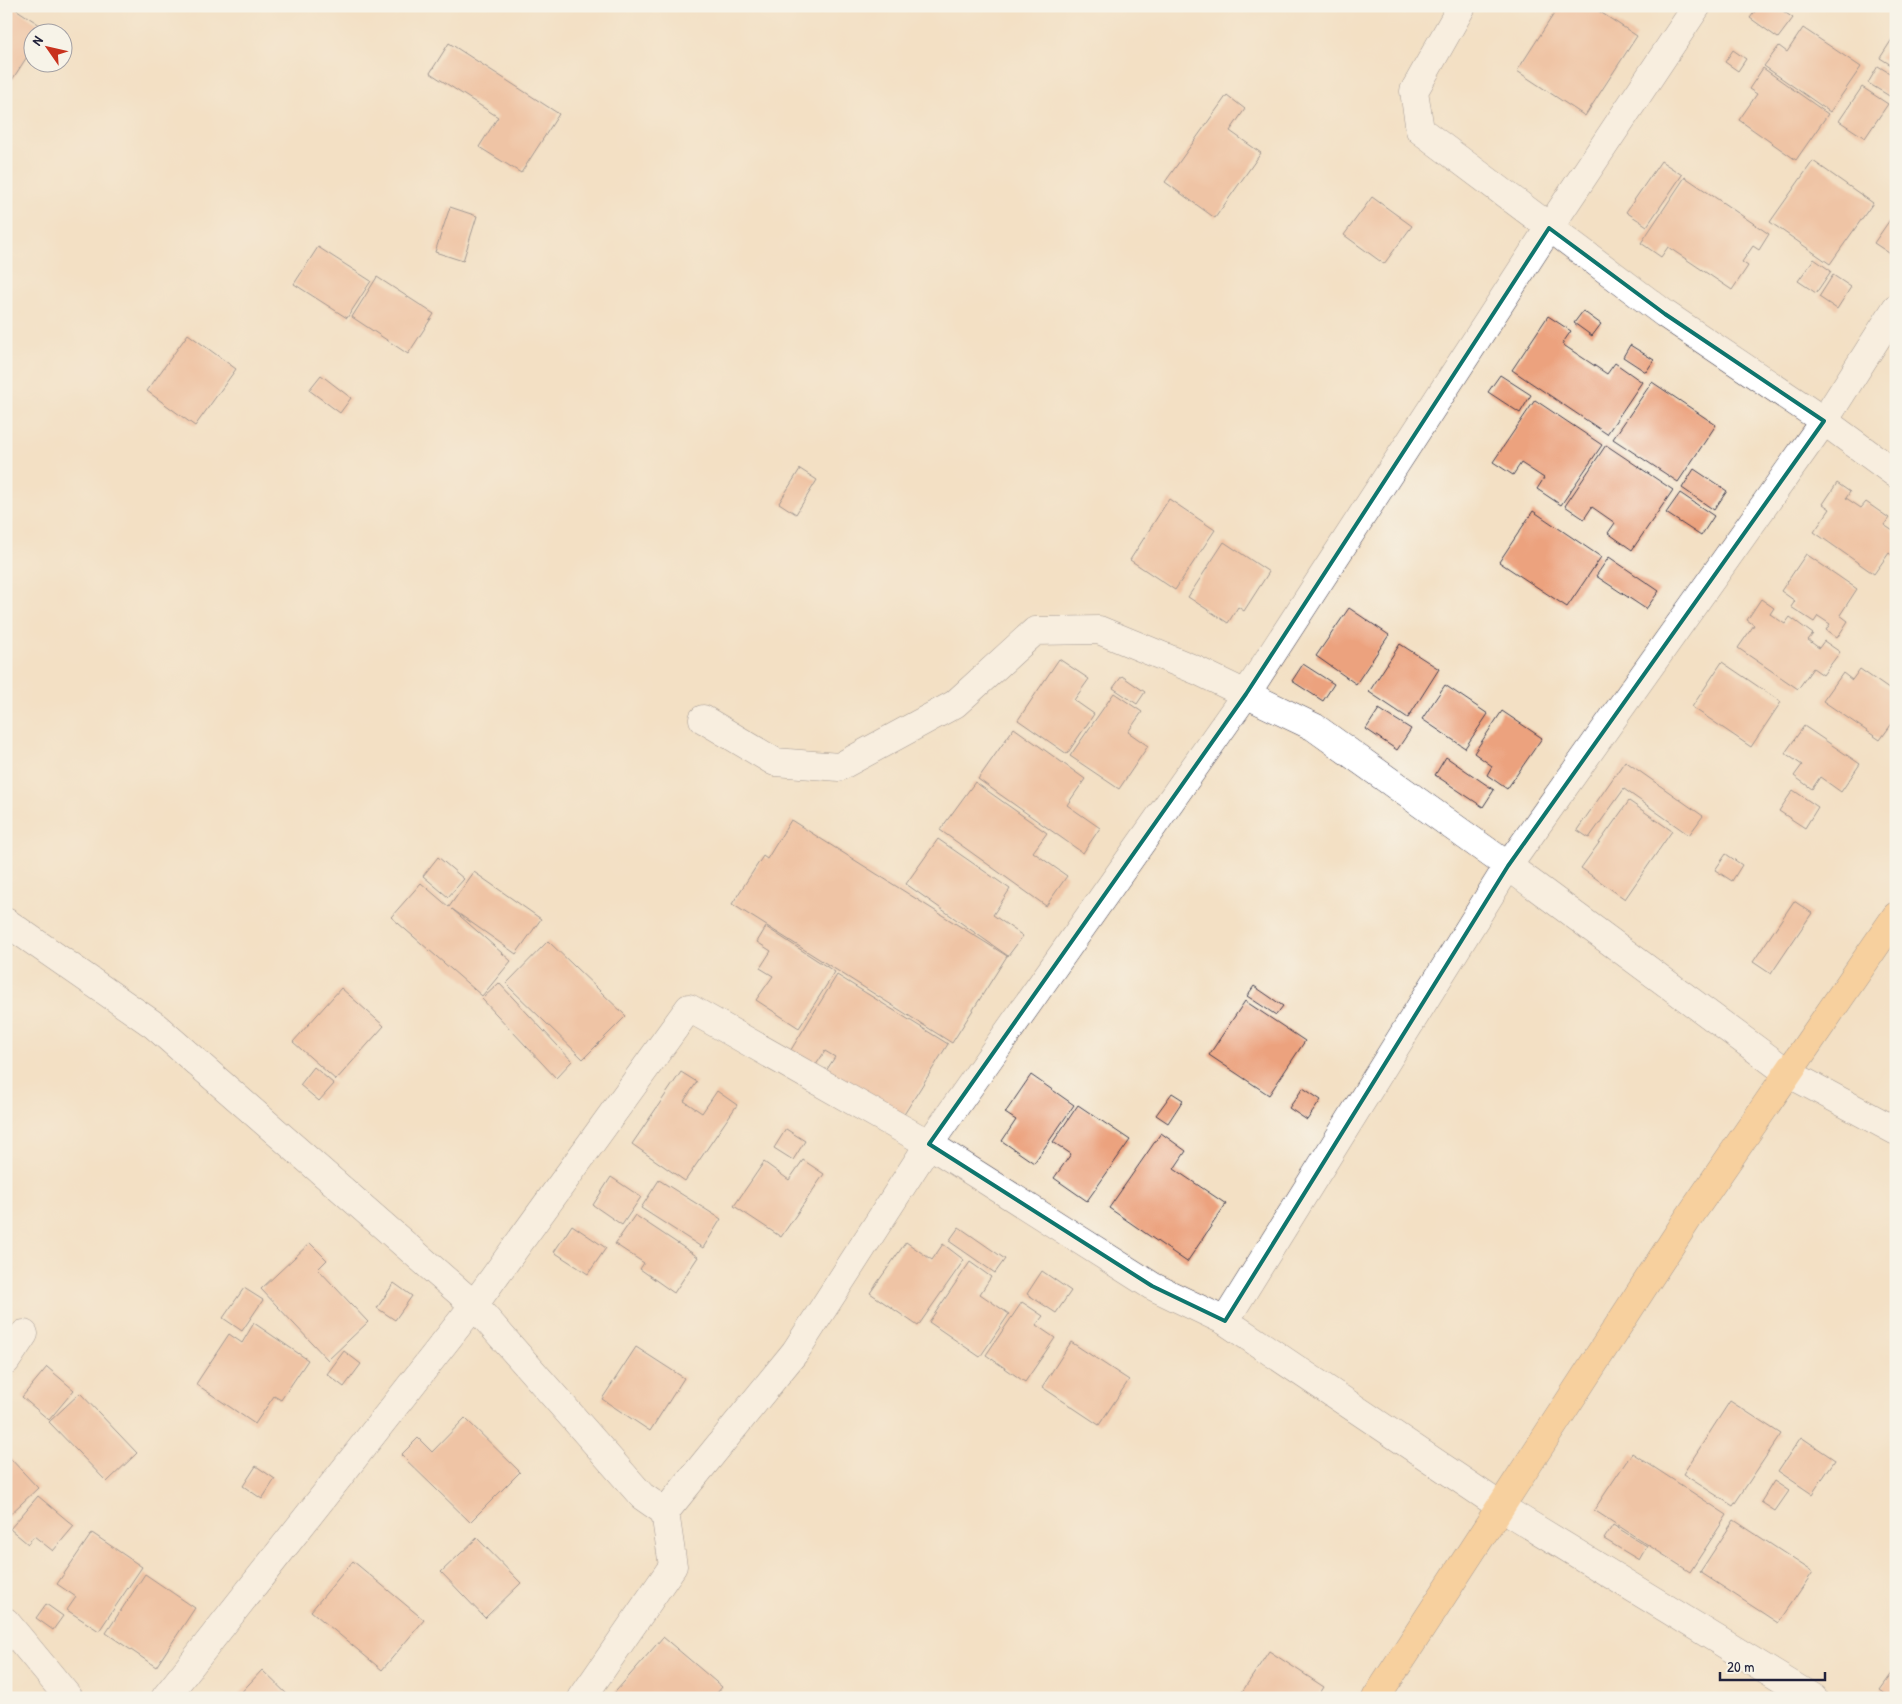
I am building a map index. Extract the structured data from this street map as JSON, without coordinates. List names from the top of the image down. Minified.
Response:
{"scale_bar":"20 m","north":"top left"}
